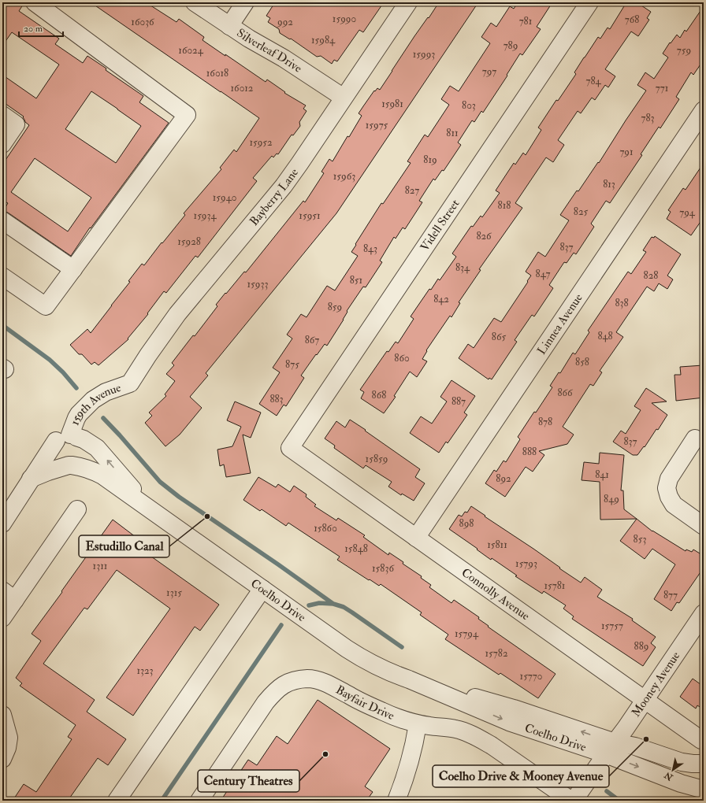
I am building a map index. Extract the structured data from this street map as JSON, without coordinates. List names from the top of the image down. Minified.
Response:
{"streets":{"street":["Silverleaf Drive","Bayberry Lane","Videll Street","Linnea Avenue","159th Avenue","Connolly Avenue","Coelho Drive","Mooney Avenue","Bayfair Drive"]},"crossings":[["Silverleaf Drive","Bayberry Lane"],["Bayberry Lane","159th Avenue"],["Videll Street","Connolly Avenue"],["Linnea Avenue","Connolly Avenue"],["159th Avenue","Coelho Drive"],["Connolly Avenue","Mooney Avenue"],["Coelho Drive","Mooney Avenue"],["Mooney Avenue","Bayfair Drive"]],"places":["Estudillo Canal","Coelho Drive & Mooney Avenue","Century Theatres"],"house_numbers":["15990","768","781","16036","992","15984","789","16024","759","15993","797","16018","784","16012","771","15981","803","783","15975","811","15952","791","819","15963","813","827","15940","818","825","794","15934","15951","826","15928","837","843","834","847","828","851","15933","842","838","859","848","865","867","860","858","875","866","868","883","887","878","837","888","15859","841","892","849","898","15860","853","15811","15848","15793","1311","15836","15781","1315","877","15757","15794","889","15782","1323","15770"],"scale_bar":"20 m","north":"bottom left"}
